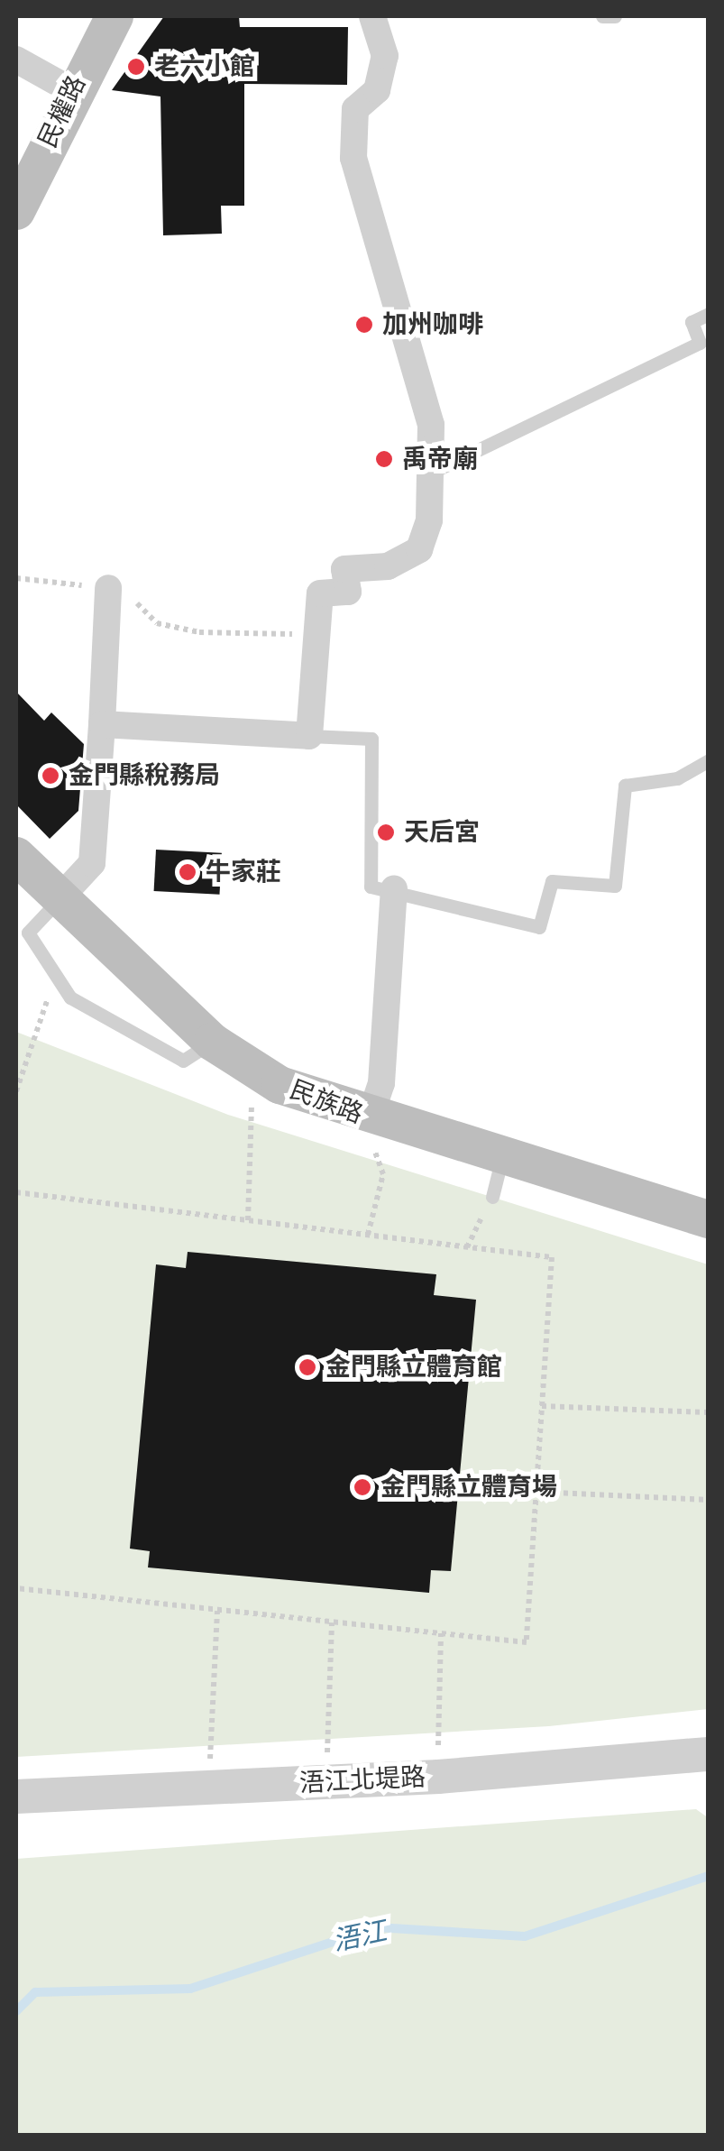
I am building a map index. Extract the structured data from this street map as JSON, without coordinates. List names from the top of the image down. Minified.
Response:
{"streets":{"main road":["民權路","民族路"],"street":["浯江北堤路"]},"water":["浯江"],"places":["老六小館","加州咖啡","禹帝廟","金門縣稅務局","天后宮","牛家莊","金門縣立體育館","金門縣立體育場"]}
